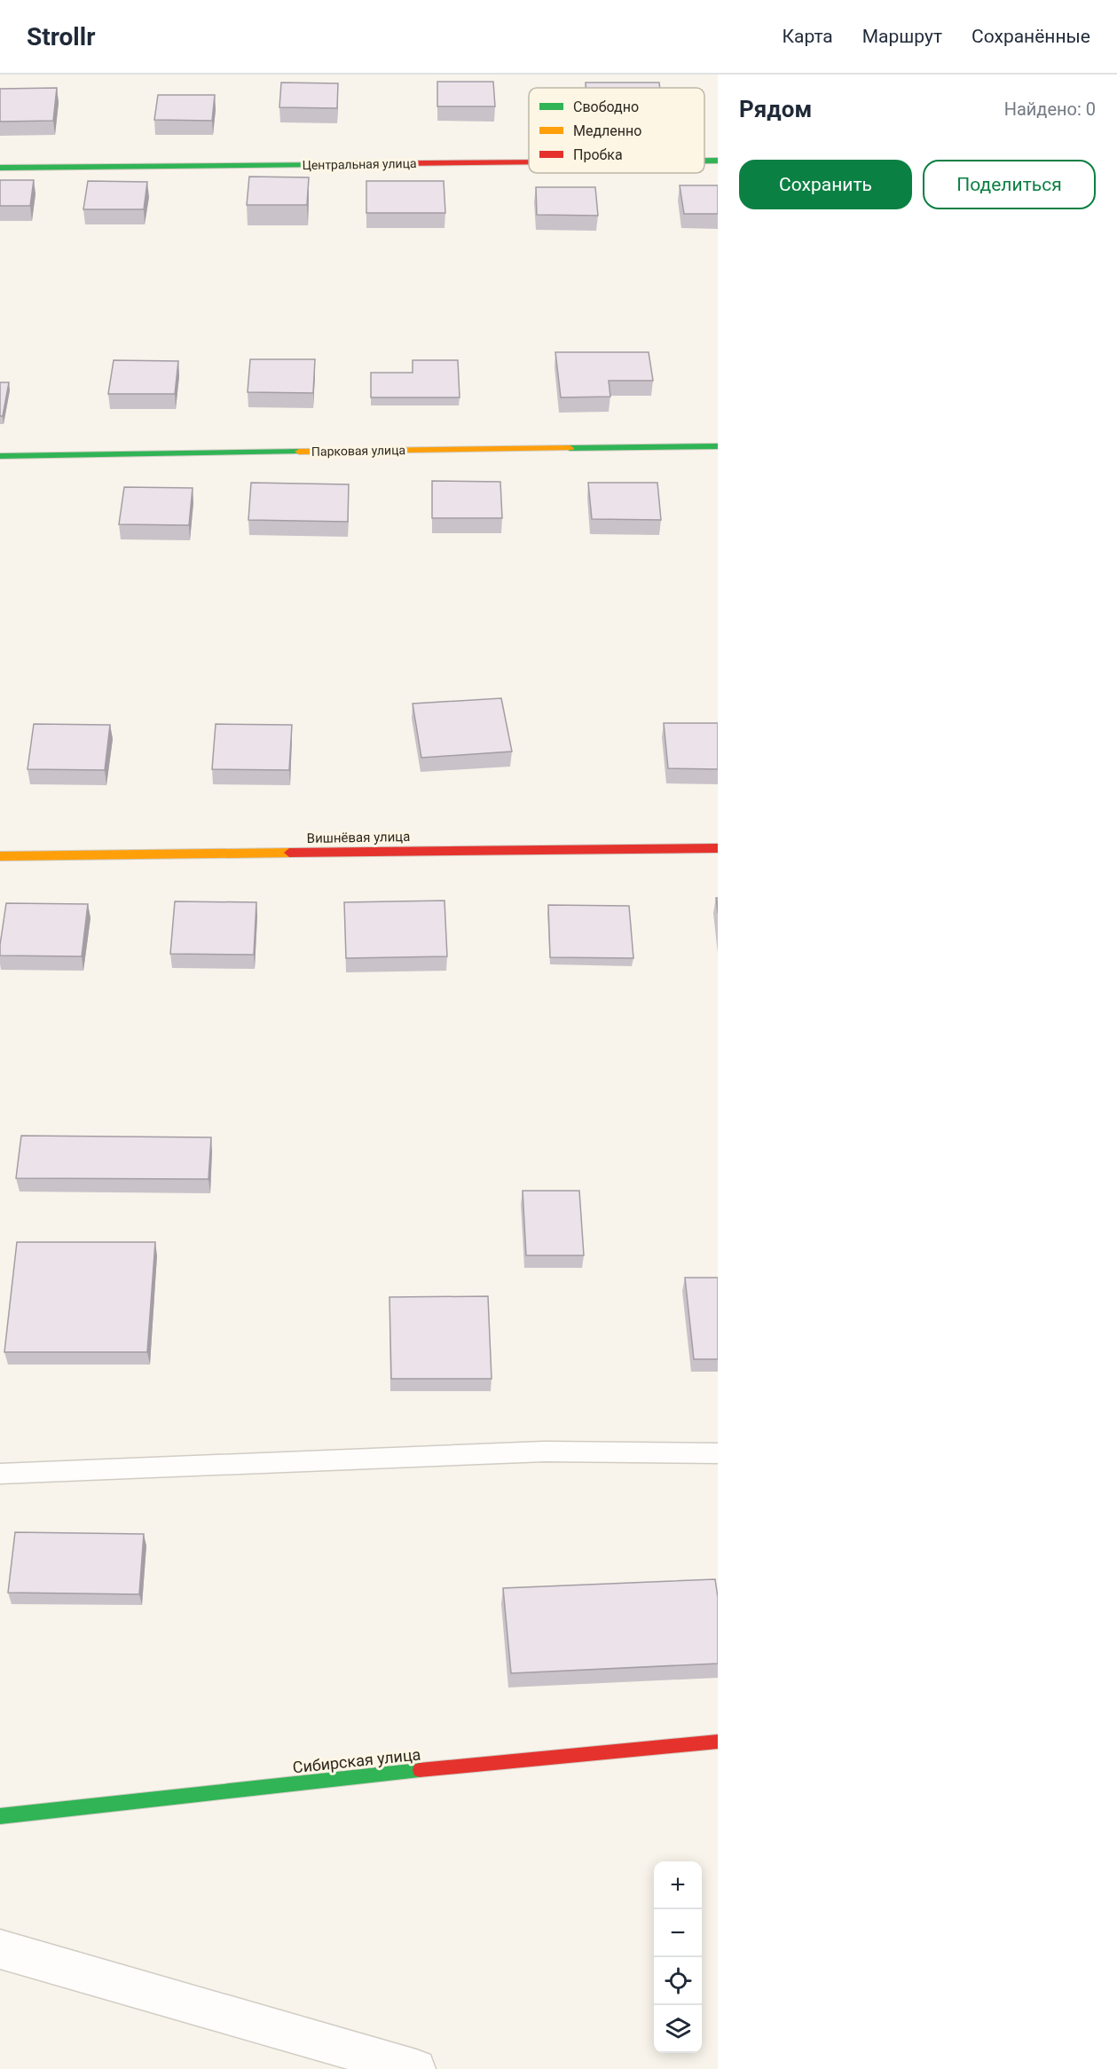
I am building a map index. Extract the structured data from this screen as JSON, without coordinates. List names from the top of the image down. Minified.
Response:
{"streets":{"street":["Центральная улица","Парковая улица","Вишнёвая улица","Сибирская улица"]},"legend":["Свободно","Медленно","Пробка"],"page":{"header":"Strollr","nav":["Карта","Маршрут","Сохранённые"],"heading":["Рядом","Найдено: 0"],"buttons":["Сохранить","Поделиться"],"map_buttons":["+","−"]}}
